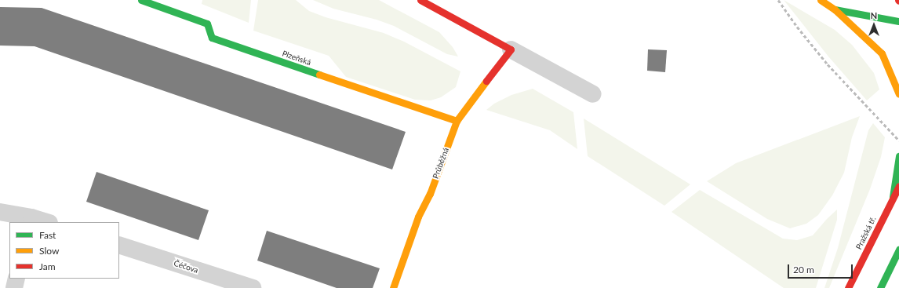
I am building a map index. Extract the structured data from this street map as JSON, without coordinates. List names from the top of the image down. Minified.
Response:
{"streets":{"street":["Plzeňská","Průběžná","Pražská tř.","Čéčova"]},"crossings":[["Plzeňská","Průběžná"]],"legend":["Fast","Slow","Jam"],"scale_bar":"20 m","north":"top"}
